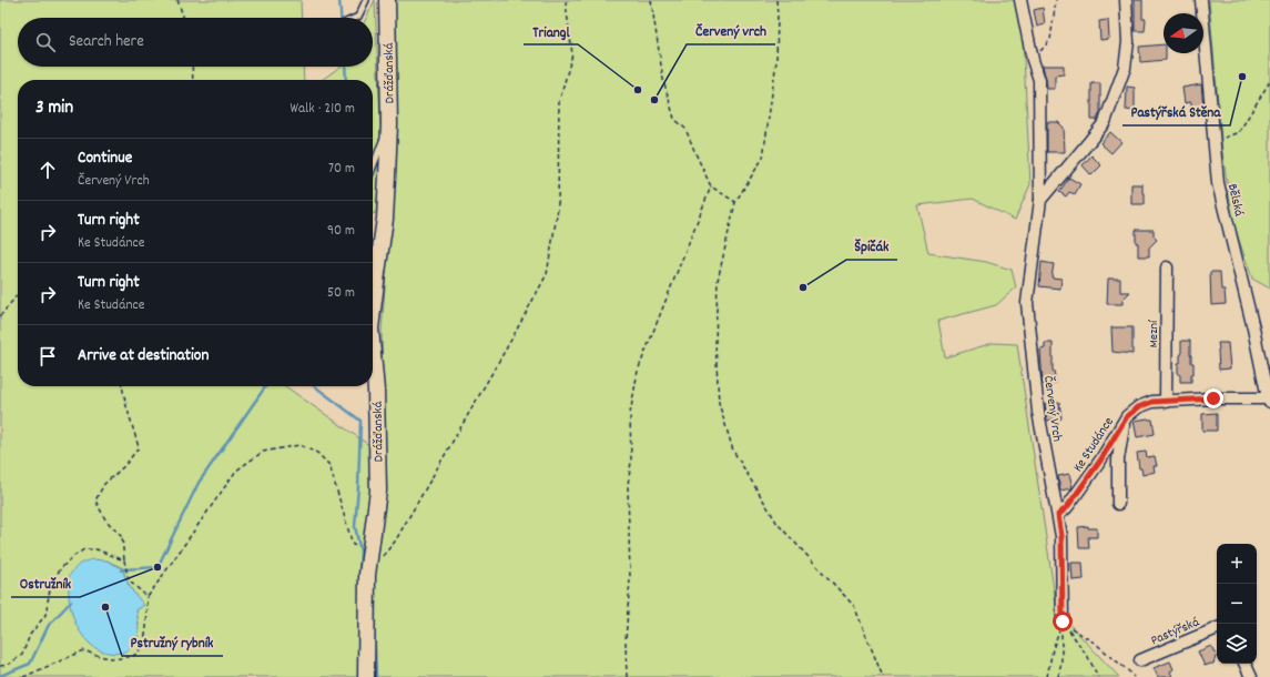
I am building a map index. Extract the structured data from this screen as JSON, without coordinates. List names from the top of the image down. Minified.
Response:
{"streets":{"street":["Drážďanská","Bělská","Mezní","Červený Vrch","Ke Studánce","Pastýřská"]},"crossings":[["Bělská","Ke Studánce"],["Mezní","Ke Studánce"],["Červený Vrch","Ke Studánce"]],"places":["Pastýřská Stěna","Triangl","Červený vrch","Špičák","Ostružník","Pstružný rybník"],"north":"left","page":{"search":"Search here","heading":["3 min","Walk · 210 m"],"list":[["Continue","Červený Vrch","70 m"],["Turn right","Ke Studánce","90 m"],["Turn right","Ke Studánce","50 m"],"Arrive at destination"],"map_buttons":["+","−"]}}
